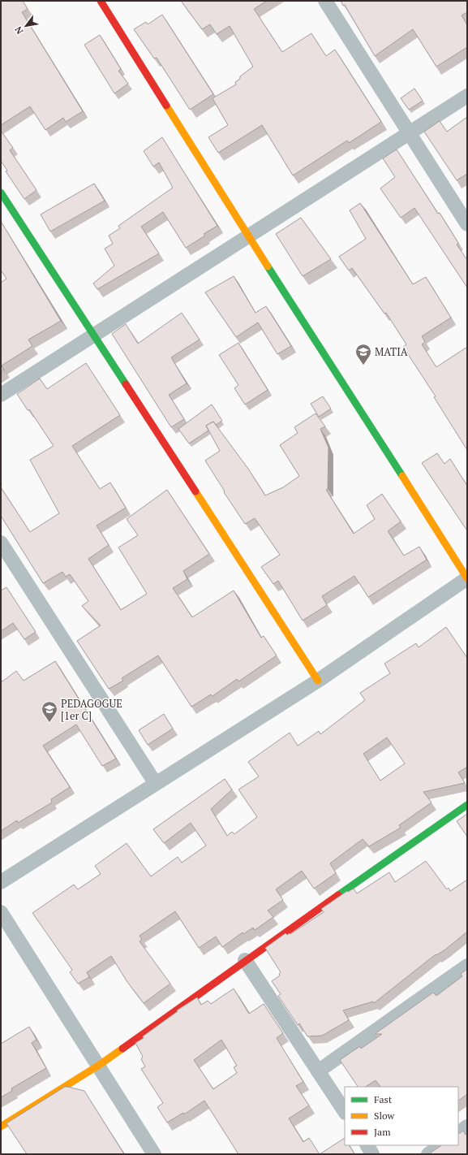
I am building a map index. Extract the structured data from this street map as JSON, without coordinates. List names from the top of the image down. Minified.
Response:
{"places":{"school or university":["MATIA","PEDAGOGUE [1er C]"]},"legend":["Fast","Slow","Jam"],"north":"bottom left"}
